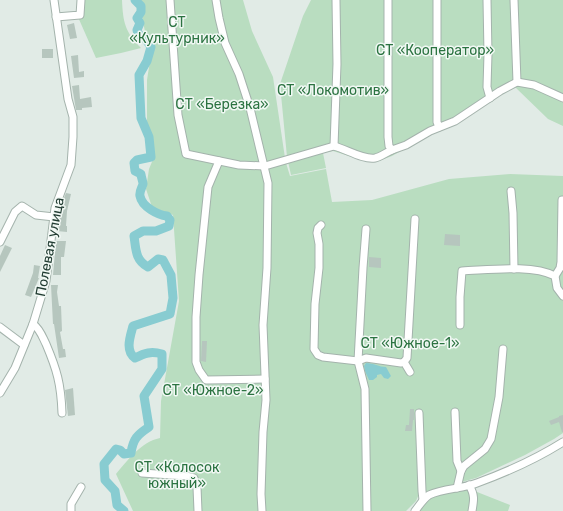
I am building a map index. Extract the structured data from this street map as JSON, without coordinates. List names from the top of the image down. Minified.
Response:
{"streets":{"street":["Полевая улица"]},"parks":["СТ «Культурник»","СТ «Кооператор»","СТ «Локомотив»","СТ «Березка»","СТ «Южное-1»","СТ «Южное-2»","СТ «Колосок южный»"]}
